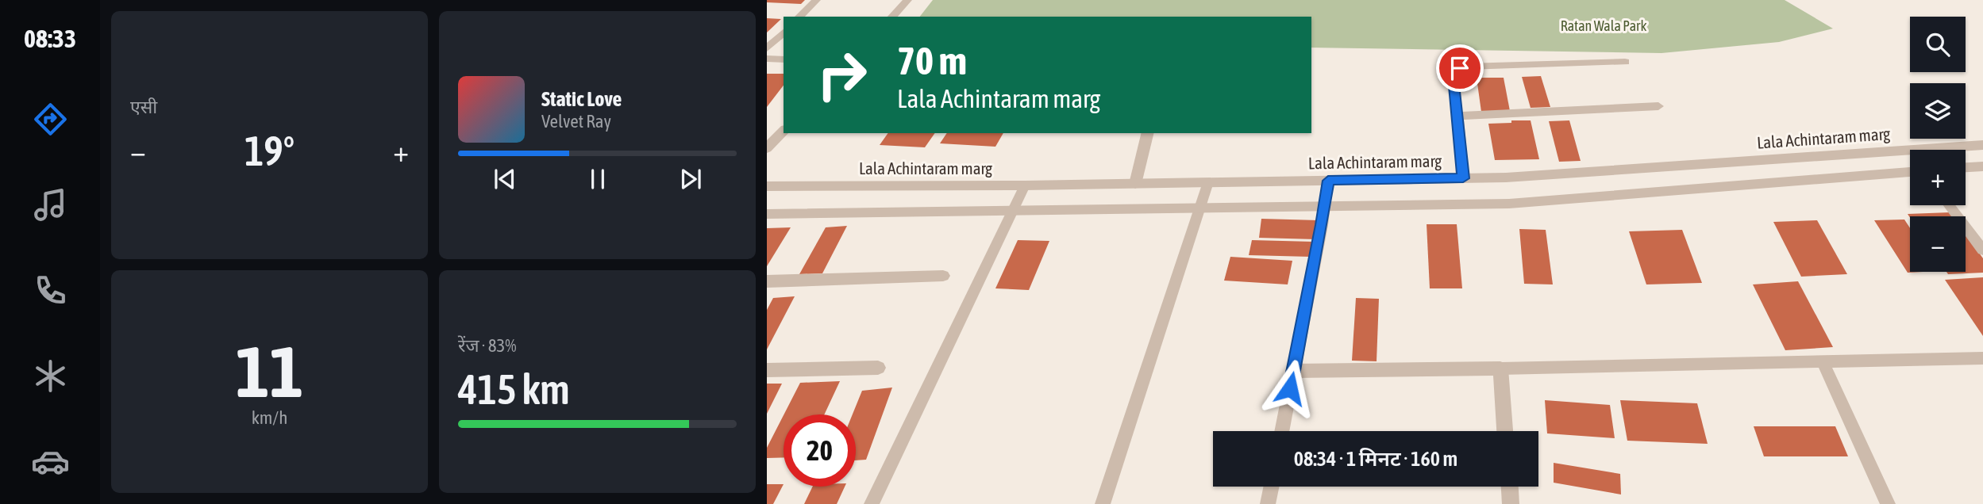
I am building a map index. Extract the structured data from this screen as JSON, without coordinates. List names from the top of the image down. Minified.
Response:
{"streets":{"street":["Lala Achintaram marg"]},"parks":["Ratan Wala Park"],"page":{"tabs":"08:33","tile":["एसी",["11","km/h"],["रेंज · 83%","415 km"]],"map_buttons":["+","−"],"turn":["70 m","Lala Achintaram marg"],"song":["Static Love","Velvet Ray"],"heat":["−","19°","+"],"limit":"20","trip":"08:34 · 1 मिनट · 160 m"}}
